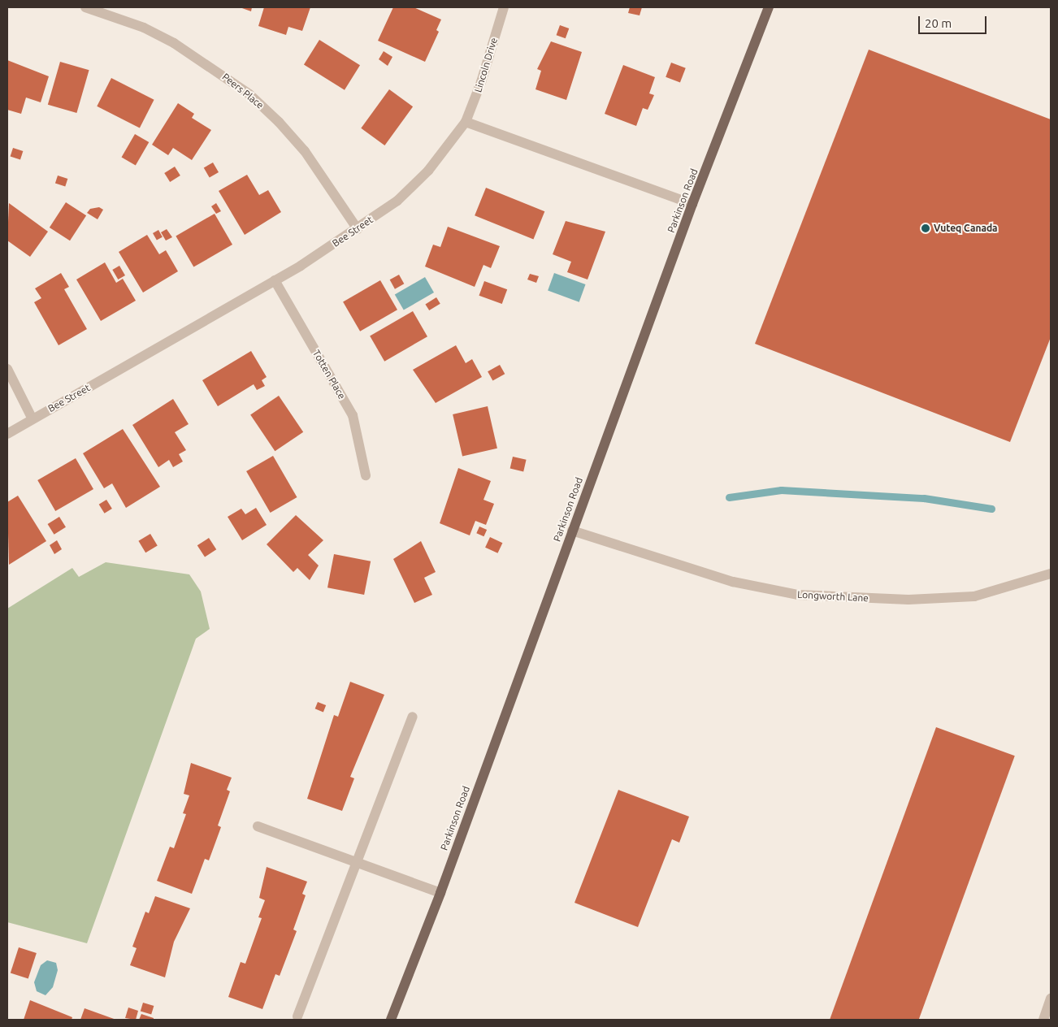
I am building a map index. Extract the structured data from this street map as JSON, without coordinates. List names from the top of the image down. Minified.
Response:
{"streets":{"main road":["Parkinson Road"],"street":["Lincoln Drive","Peers Place","Bee Street","Totten Place","Longworth Lane"]},"crossings":[["Lincoln Drive","Bee Street"],["Peers Place","Bee Street"],["Parkinson Road","Longworth Lane"],["Bee Street","Totten Place"]],"places":["Vuteq Canada"],"scale_bar":"20 m"}
